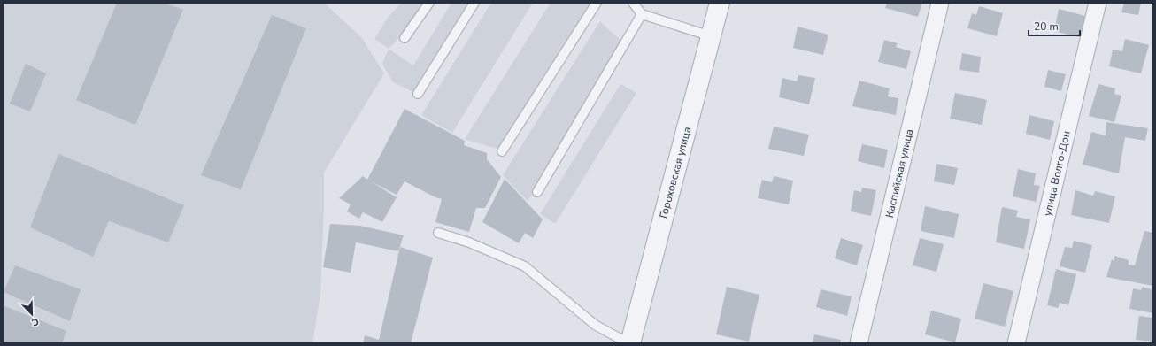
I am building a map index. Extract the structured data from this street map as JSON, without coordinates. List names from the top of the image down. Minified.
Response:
{"streets":{"street":["Гороховская улица","Каспийская улица","улица Волго-Дон"]},"scale_bar":"20 m","north":"bottom right"}
